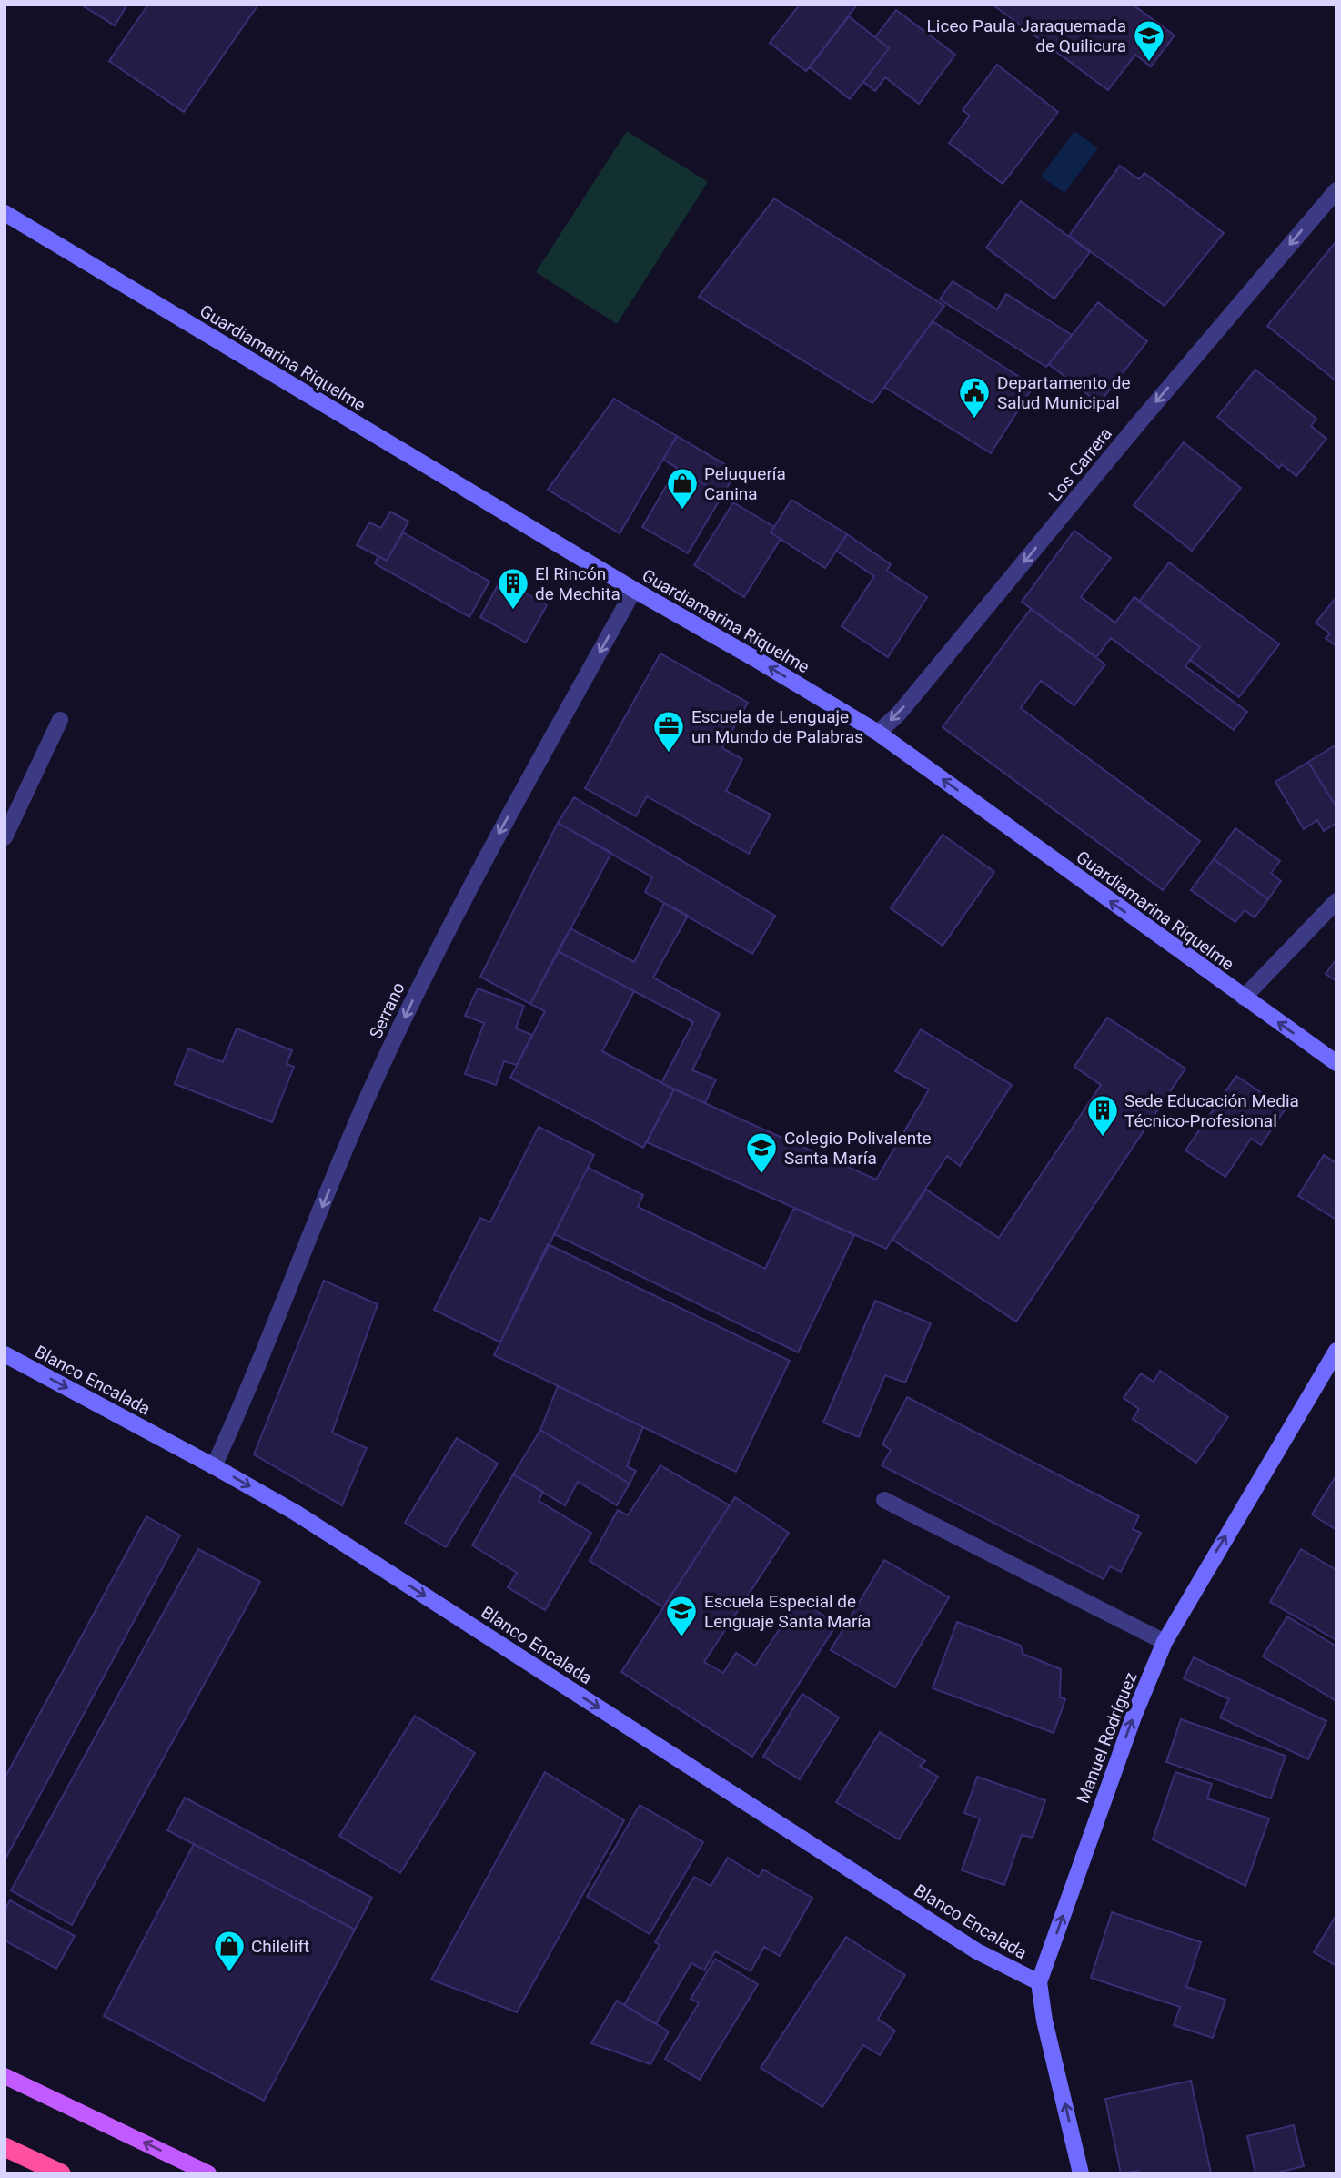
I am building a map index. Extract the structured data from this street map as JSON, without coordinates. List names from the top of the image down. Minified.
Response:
{"streets":{"street":["Guardiamarina Riquelme","Los Carrera","Serrano","Blanco Encalada","Manuel Rodríguez"]},"crossings":[["Guardiamarina Riquelme","Los Carrera"],["Guardiamarina Riquelme","Serrano"],["Serrano","Blanco Encalada"],["Blanco Encalada","Manuel Rodríguez"]],"one_way":["Guardiamarina Riquelme","Los Carrera","Serrano","Blanco Encalada","Manuel Rodríguez"],"places":{"school or university":["Liceo Paula Jaraquemada de Quilicura","Colegio Polivalente Santa María","Escuela Especial de Lenguaje Santa María"],"public building":["Departamento de Salud Municipal"],"shop":["Peluquería Canina","Chilelift"],"building":["El Rincón de Mechita","Sede Educación Media Técnico-Profesional"],"office":["Escuela de Lenguaje un Mundo de Palabras"]}}
